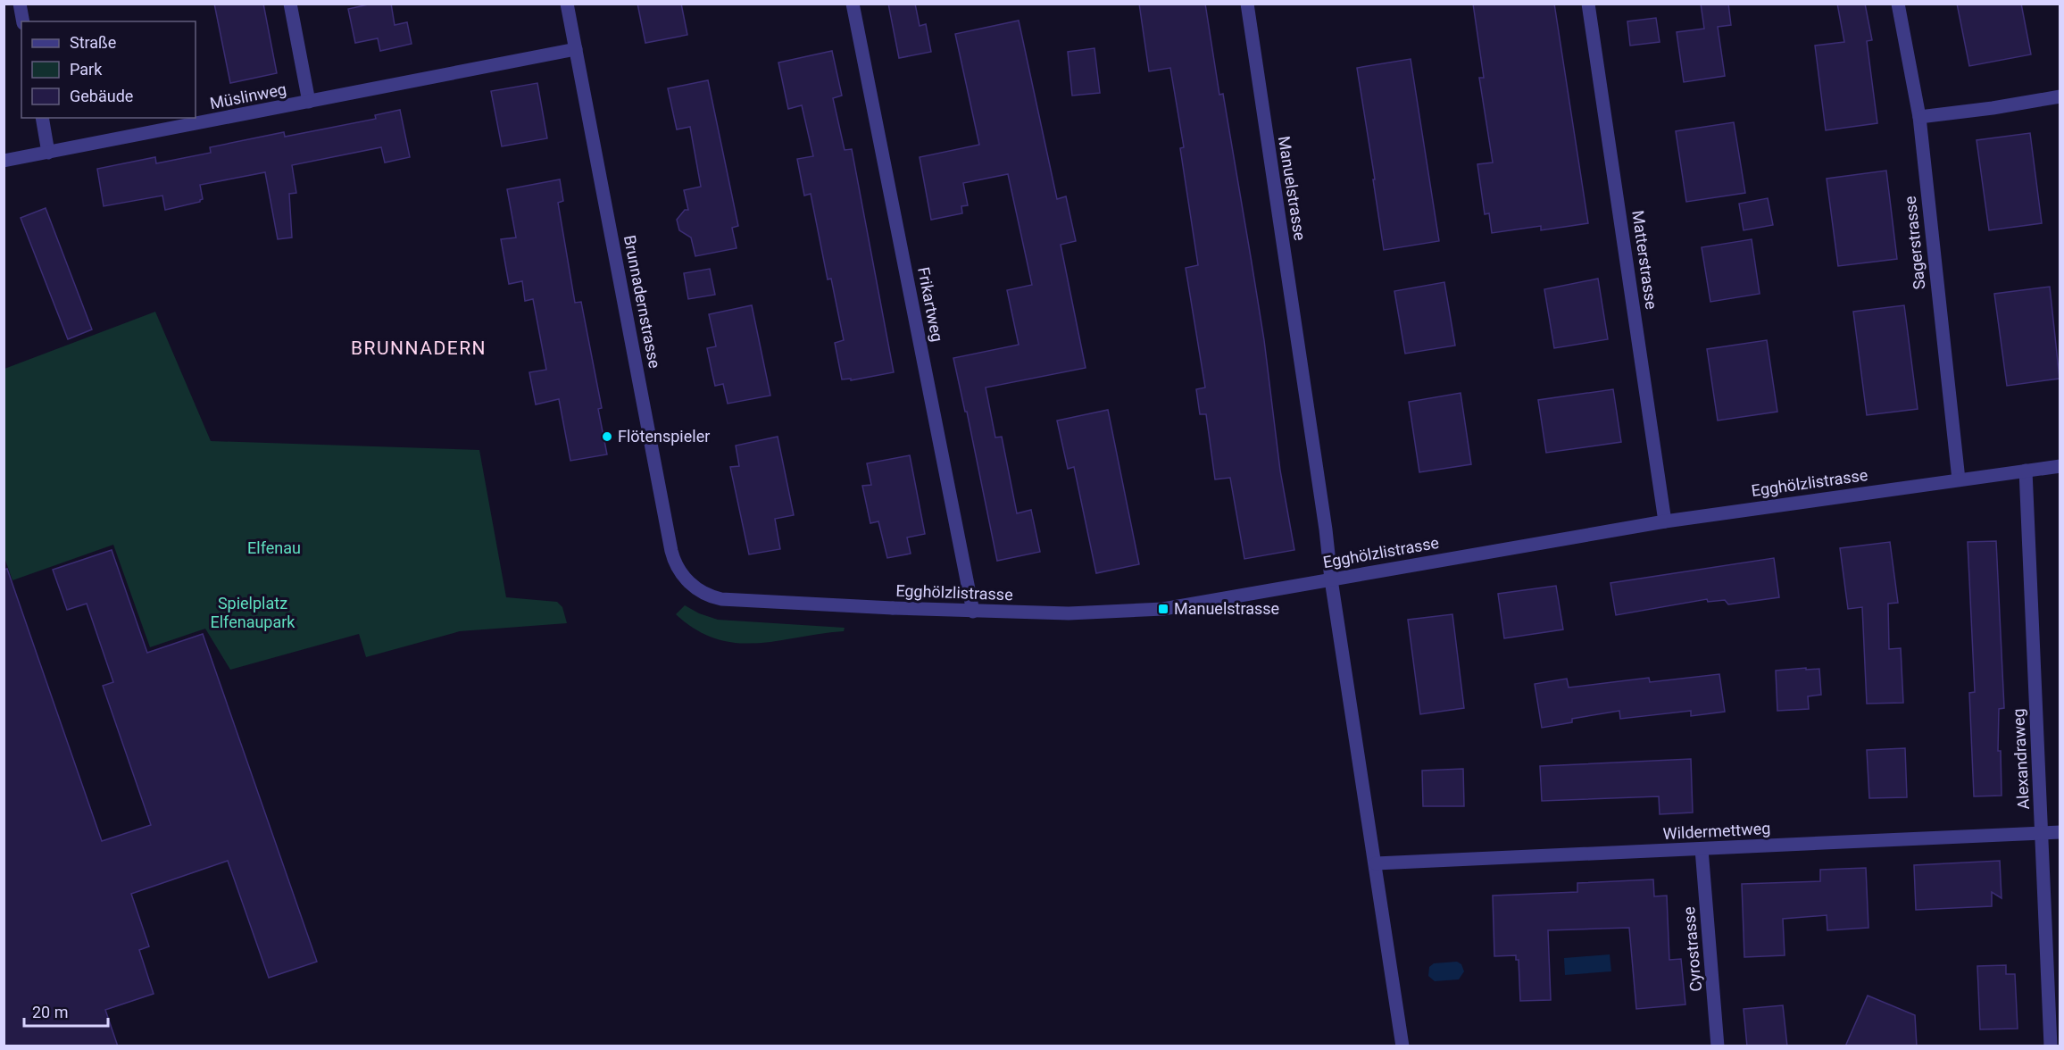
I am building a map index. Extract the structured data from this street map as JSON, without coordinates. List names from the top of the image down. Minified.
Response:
{"streets":{"street":["Müslinweg","Manuelstrasse","Sagerstrasse","Matterstrasse","Brunnadernstrasse","Frikartweg","Egghölzlistrasse","Alexandraweg","Wildermettweg","Cyrostrasse"]},"crossings":[["Müslinweg","Brunnadernstrasse"],["Manuelstrasse","Egghölzlistrasse"],["Manuelstrasse","Wildermettweg"],["Sagerstrasse","Egghölzlistrasse"],["Matterstrasse","Egghölzlistrasse"],["Brunnadernstrasse","Egghölzlistrasse"],["Frikartweg","Egghölzlistrasse"],["Egghölzlistrasse","Alexandraweg"],["Alexandraweg","Wildermettweg"],["Wildermettweg","Cyrostrasse"]],"districts":["BRUNNADERN"],"parks":["Elfenau","Spielplatz Elfenaupark"],"places":{"other":["Flötenspieler"],"transit":["Manuelstrasse"]},"legend":["Straße","Park","Gebäude"],"scale_bar":"20 m"}
